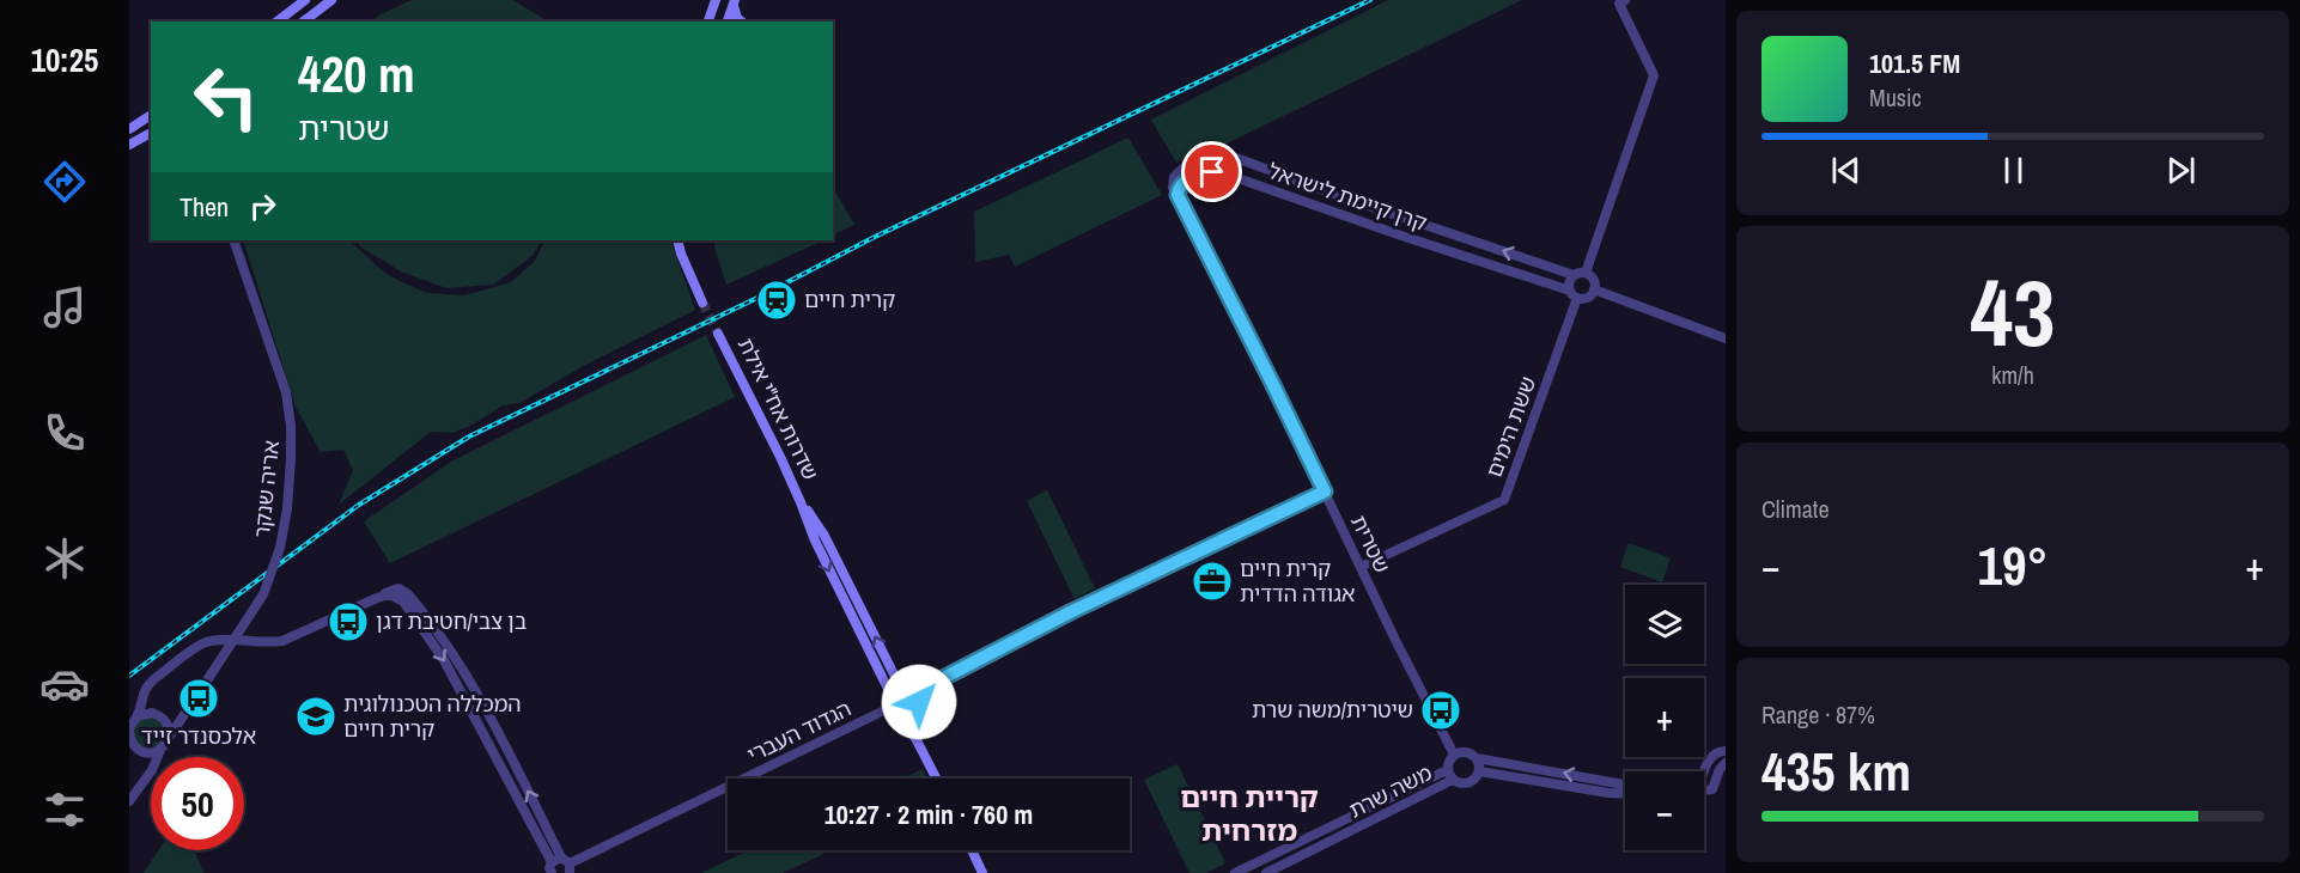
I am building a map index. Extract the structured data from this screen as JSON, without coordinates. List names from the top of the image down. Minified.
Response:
{"streets":{"main road":["שדרות אח\"י אילת"],"street":["קרן קיימת לישראל","ששת הימים","אריה שנקר","שטרית","הגדוד העברי","משה שרת"]},"crossings":[["קרן קיימת לישראל","ששת הימים"],["קרן קיימת לישראל","שטרית"],["שדרות אח\"י אילת","הגדוד העברי"],["ששת הימים","שטרית"],["שטרית","משה שרת"]],"districts":["קריית חיים מזרחית"],"places":{"station":["קרית חיים"],"office":["קרית חיים אגודה הדדית"],"bus stop":["בן צבי/חטיבת דגן","אלכסנדר זייד","שיטרית/משה שרת"],"school or university":["המכללה הטכנולוגית קרית חיים"]},"page":{"tabs":"10:25","turn":["420 m","שטרית"],"song":["101.5 FM","Music"],"then":"Then","tile":[["43","km/h"],"Climate",["Range · 87%","435 km"]],"heat":["−","19°","+"],"map_buttons":["+","−"],"limit":"50","trip":"10:27 · 2 min · 760 m"}}
